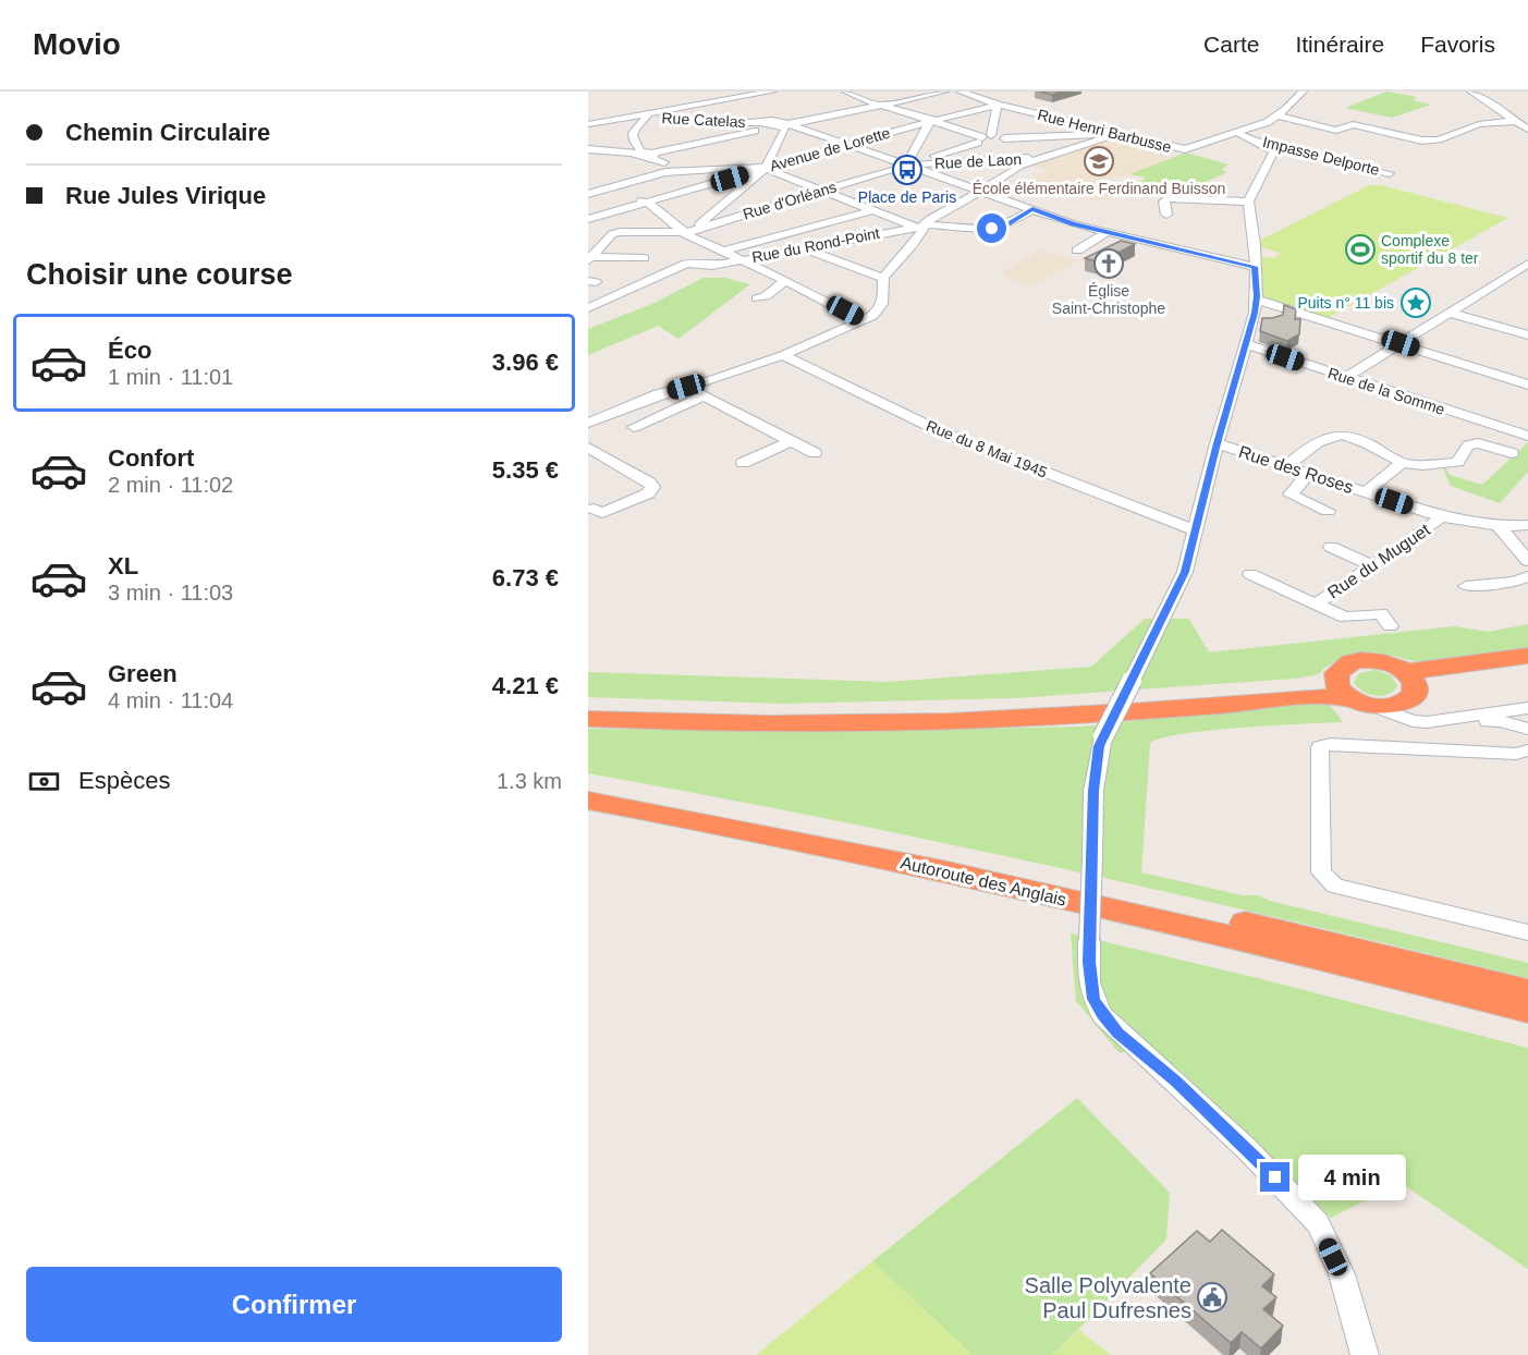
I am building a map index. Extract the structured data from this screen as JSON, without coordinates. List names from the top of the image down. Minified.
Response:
{"streets":{"highway":["Autoroute des Anglais"],"street":["Rue Catelas","Rue Henri Barbusse","Avenue de Lorette","Impasse Delporte","Rue de Laon","Rue d'Orléans","Rue du Rond-Point","Rue de la Somme","Rue du 8 Mai 1945","Rue des Roses","Rue du Muguet"]},"crossings":[["Rue Henri Barbusse","Avenue de Lorette"],["Rue de Laon","Rue d'Orléans"],["Rue des Roses","Rue du Muguet"]],"places":{"school or university":["École élémentaire Ferdinand Buisson"],"bus stop":["Place de Paris"],"sports":["Complexe sportif du 8 ter"],"church":["Église Saint-Christophe"],"place":["Puits n° 11 bis"],"public building":["Salle Polyvalente Paul Dufresnes"]},"page":{"header":"Movio","nav":["Carte","Itinéraire","Favoris"],"banner":["Chemin Circulaire","Rue Jules Virique"],"heading":"Choisir une course","list":[{"name":"Éco","note":"1 min · 11:01","value":"3.96 €"},{"name":"Confort","note":"2 min · 11:02","value":"5.35 €"},{"name":"XL","note":"3 min · 11:03","value":"6.73 €"},{"name":"Green","note":"4 min · 11:04","value":"4.21 €"}],"pay":["Espèces","1.3 km"],"bubble":"4 min","buttons":"Confirmer"}}
